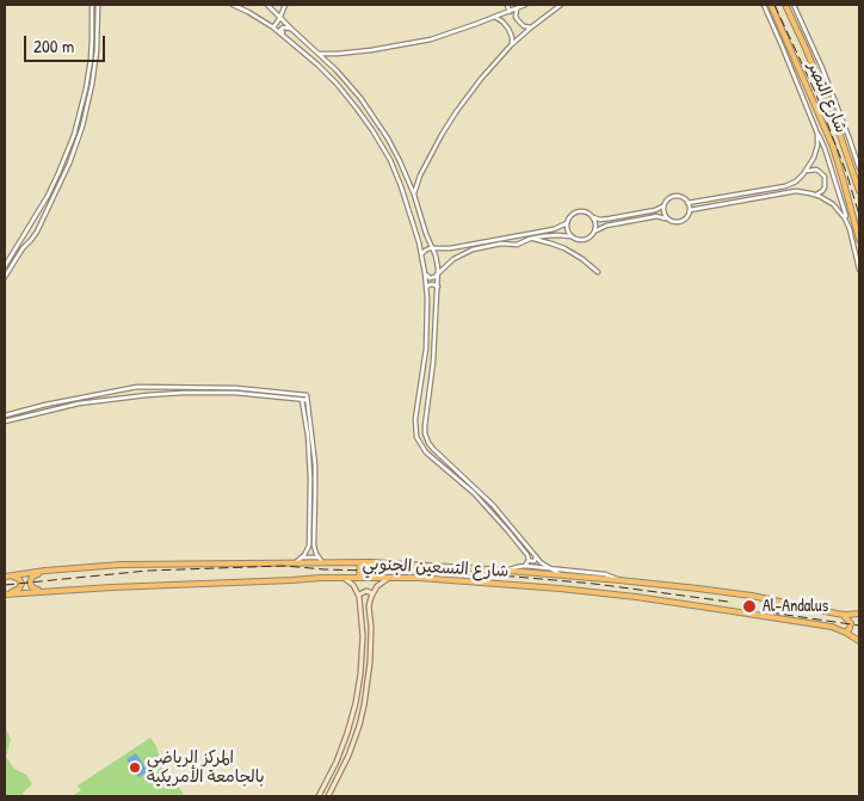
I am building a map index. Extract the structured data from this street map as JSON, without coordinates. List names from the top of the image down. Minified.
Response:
{"streets":{"main road":["شارع النصر","شارع التسعين الجنوبي"]},"places":["Al-Andalus","المركز الرياضي بالجامعة الأمريكية"],"scale_bar":"200 m"}
